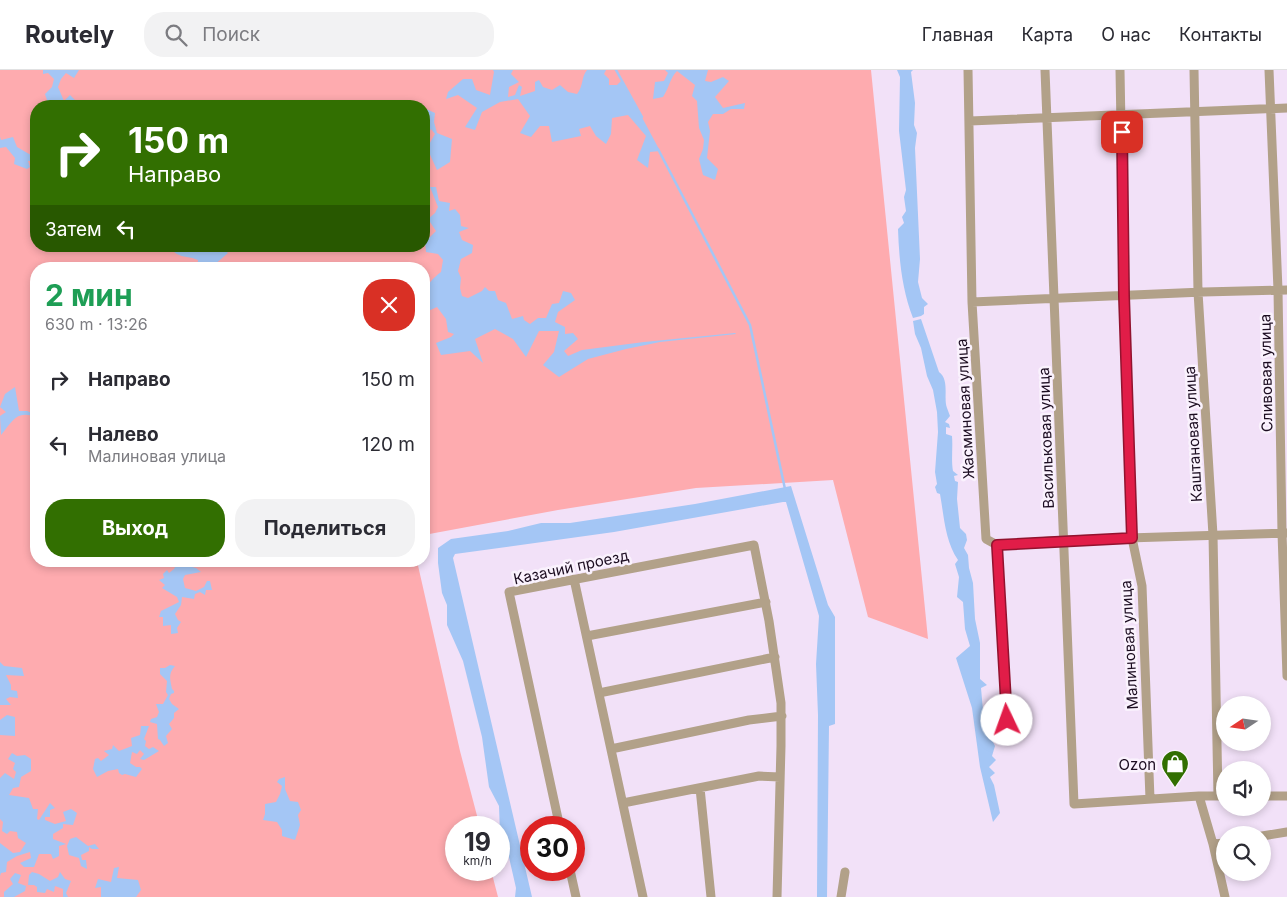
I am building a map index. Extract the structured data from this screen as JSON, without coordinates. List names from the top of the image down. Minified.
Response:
{"streets":{"street":["Сливовая улица","Жасминовая улица","Каштановая улица","Васильковая улица","Казачий проезд","Малиновая улица"]},"crossings":[["Васильковая улица","Малиновая улица"]],"places":{"shop":["Ozon"]},"north":"left","page":{"header":"Routely","search":"Поиск","nav":["Главная","Карта","О нас","Контакты"],"turn":["150 m","Направо"],"then":"Затем","heading":["2 мин","630 m · 13:26"],"list":[{"name":"Направо","value":"150 m"},{"name":"Налево","note":"Малиновая улица","value":"120 m"}],"buttons":["Выход","Поделиться"],"speed":"19 km/h","limit":"30"}}
